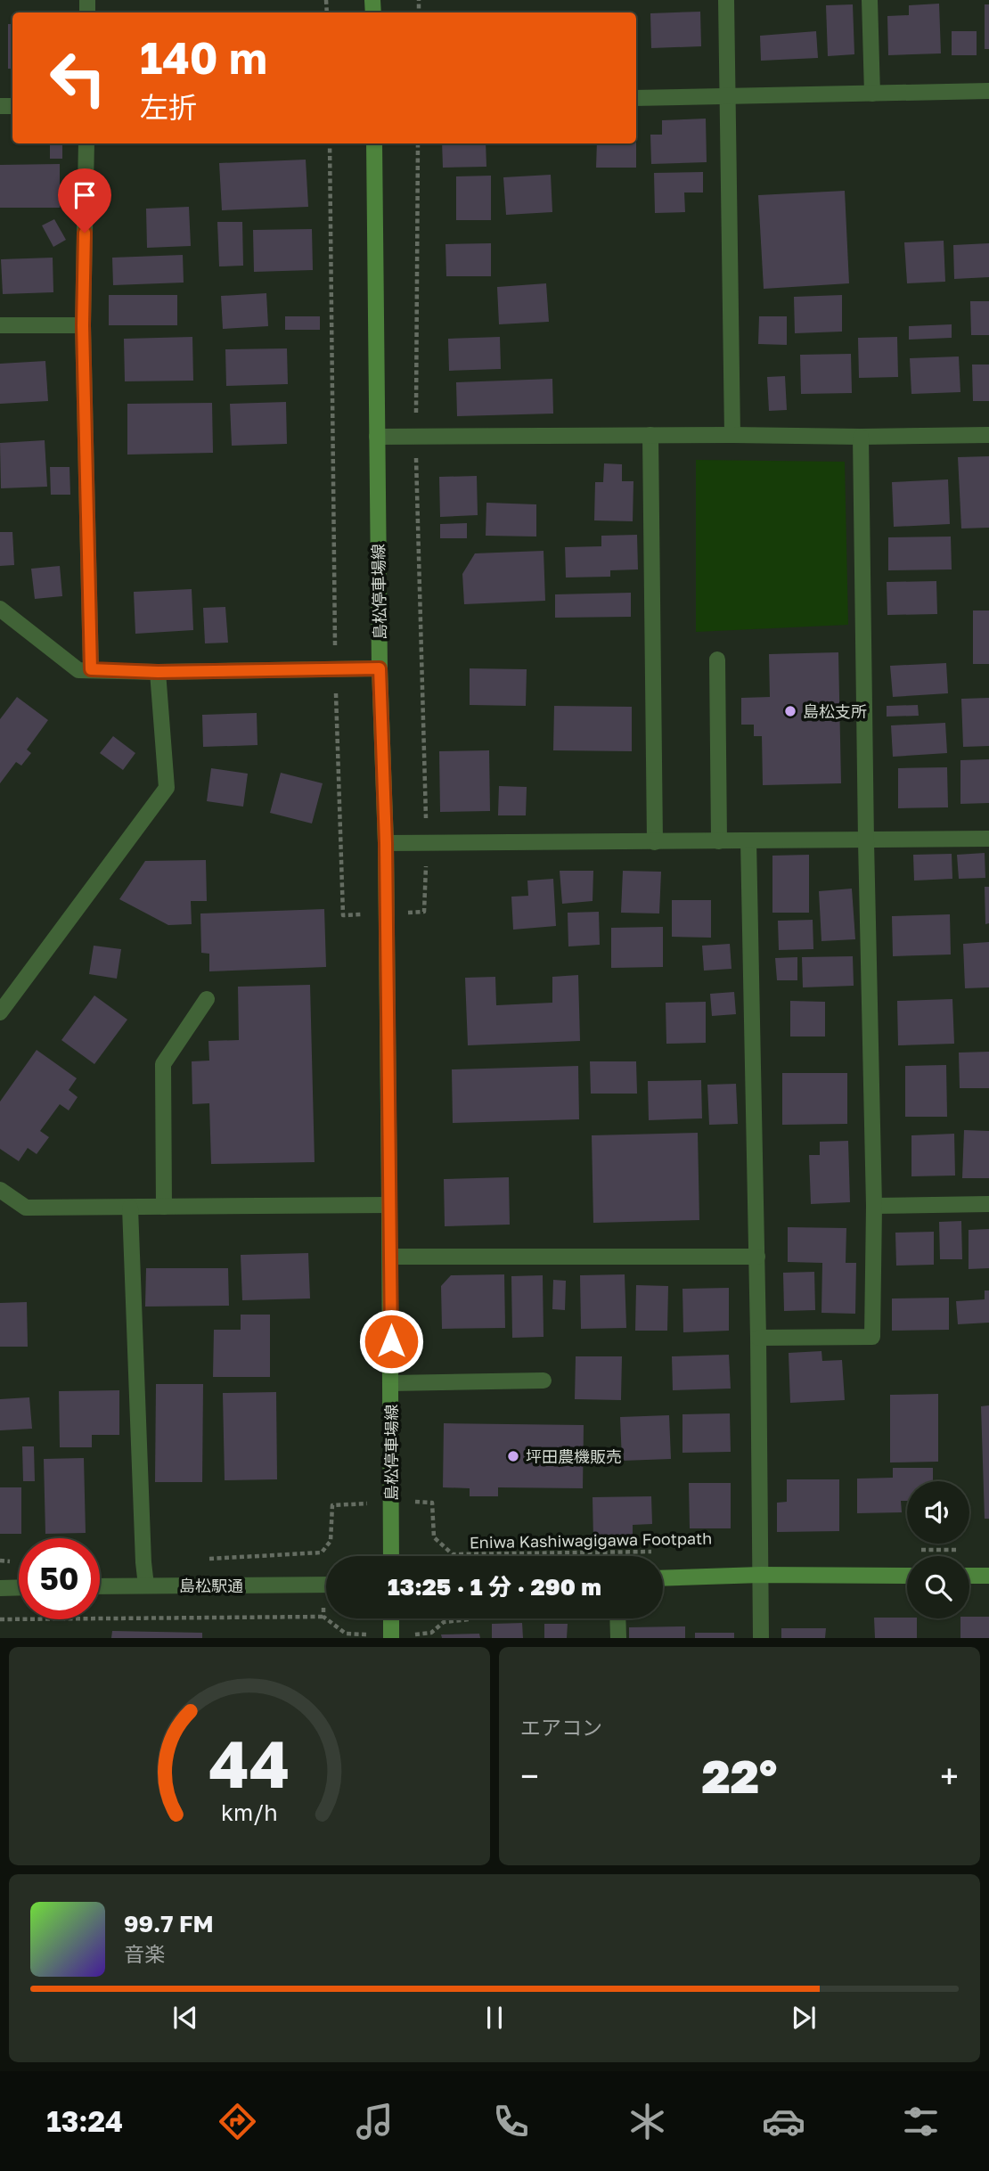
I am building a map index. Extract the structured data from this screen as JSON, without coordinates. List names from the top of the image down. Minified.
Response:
{"streets":{"main road":["島松停車場線"],"street":["島松駅通"],"path":["Eniwa Kashiwagigawa Footpath"]},"crossings":[["島松停車場線","Eniwa Kashiwagigawa Footpath"]],"places":["島松支所","坪田農機販売"],"page":{"turn":["140 m","左折"],"limit":"50","trip":"13:25 · 1 分 · 290 m","tile":"エアコン","heat":["−","22°","+"],"song":["99.7 FM","音楽"],"tabs":"13:24","gauge":["44","km/h"]}}
